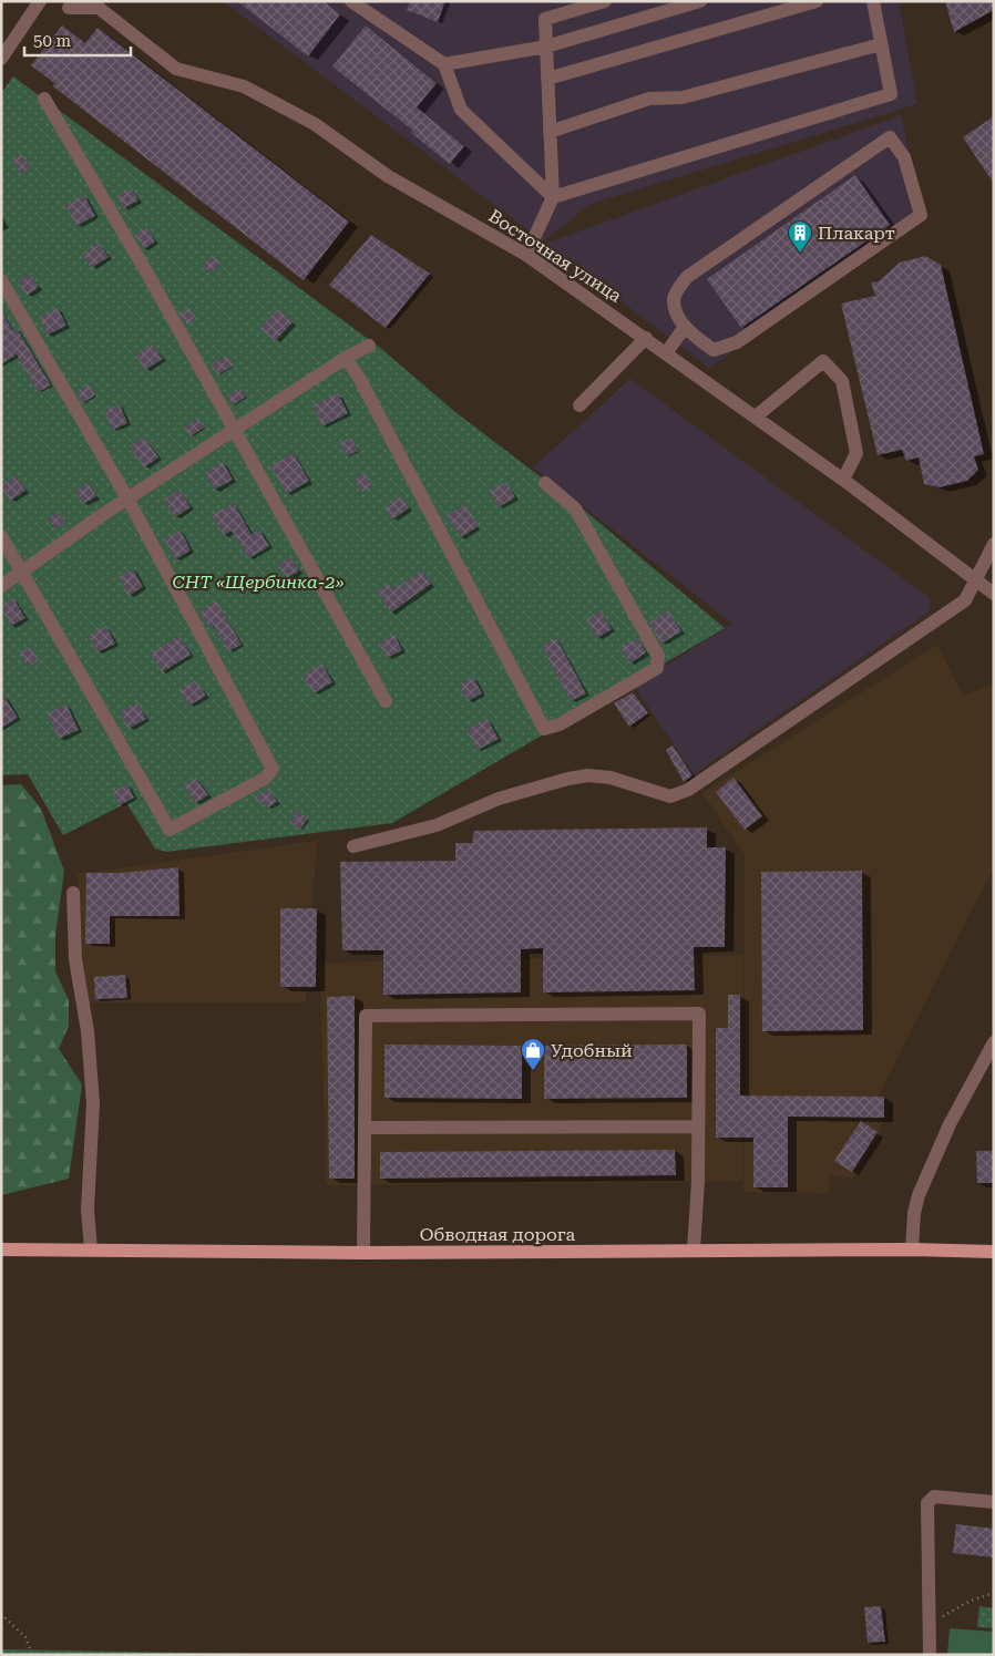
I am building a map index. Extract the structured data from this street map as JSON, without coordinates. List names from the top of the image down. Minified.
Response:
{"streets":{"main road":["Обводная дорога"],"street":["Восточная улица"]},"parks":["СНТ «Щербинка-2»"],"places":{"building":["Плакарт"],"shop":["Удобный"]},"scale_bar":"50 m"}
